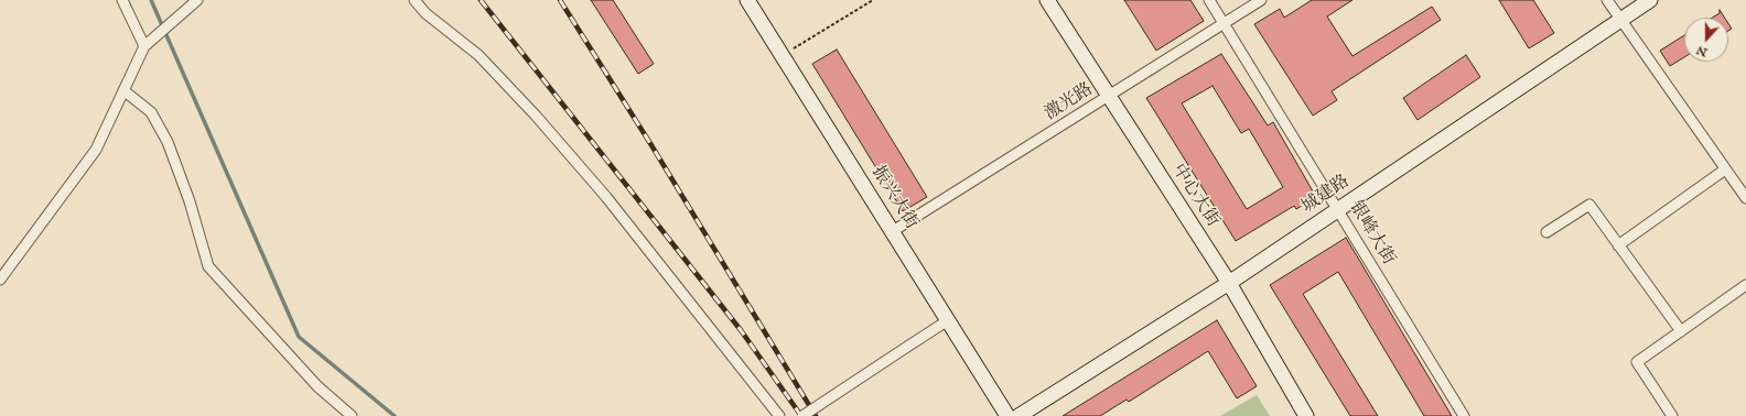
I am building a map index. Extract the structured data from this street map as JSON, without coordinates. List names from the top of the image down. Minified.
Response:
{"streets":{"street":["激光路","城建路","中心大街","振兴大街","银峰大街"]},"crossings":[["激光路","中心大街"],["激光路","振兴大街"],["激光路","银峰大街"],["城建路","中心大街"],["城建路","银峰大街"]],"north":"bottom"}
